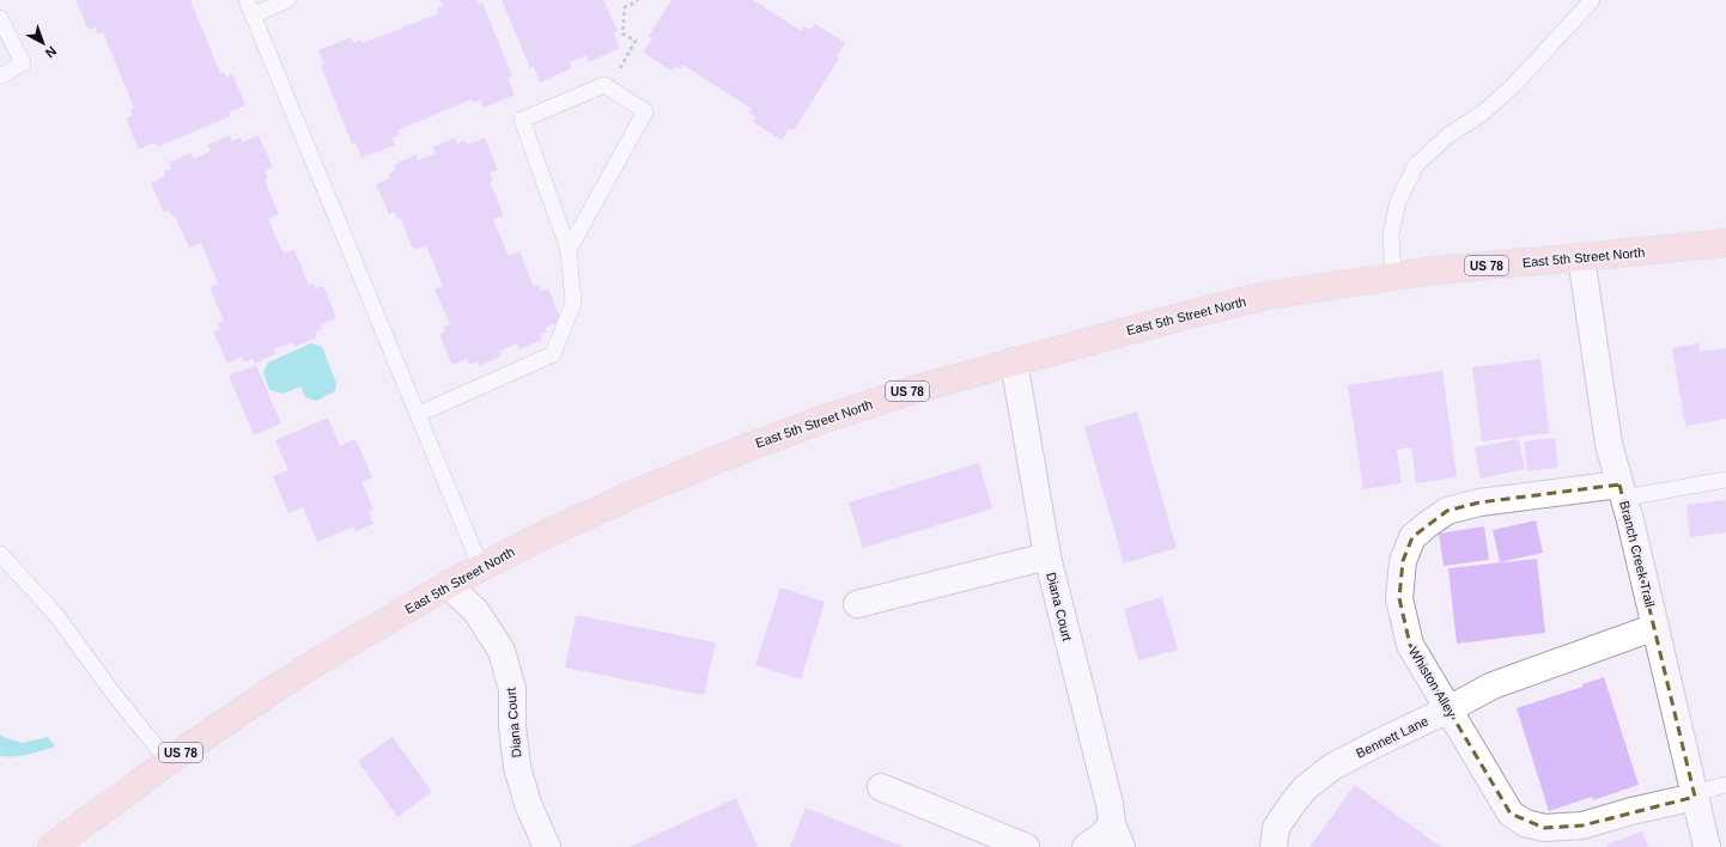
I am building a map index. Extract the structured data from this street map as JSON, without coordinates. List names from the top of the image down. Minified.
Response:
{"streets":{"main road":["East 5th Street North","US 78"],"street":["Branch Creek Trail","Diana Court","Whiston Alley","Bennett Lane"]},"crossings":[["East 5th Street North","Branch Creek Trail"],["East 5th Street North","Diana Court"],["Branch Creek Trail","Whiston Alley"],["Branch Creek Trail","Bennett Lane"],["Whiston Alley","Bennett Lane"]],"north":"bottom right"}
